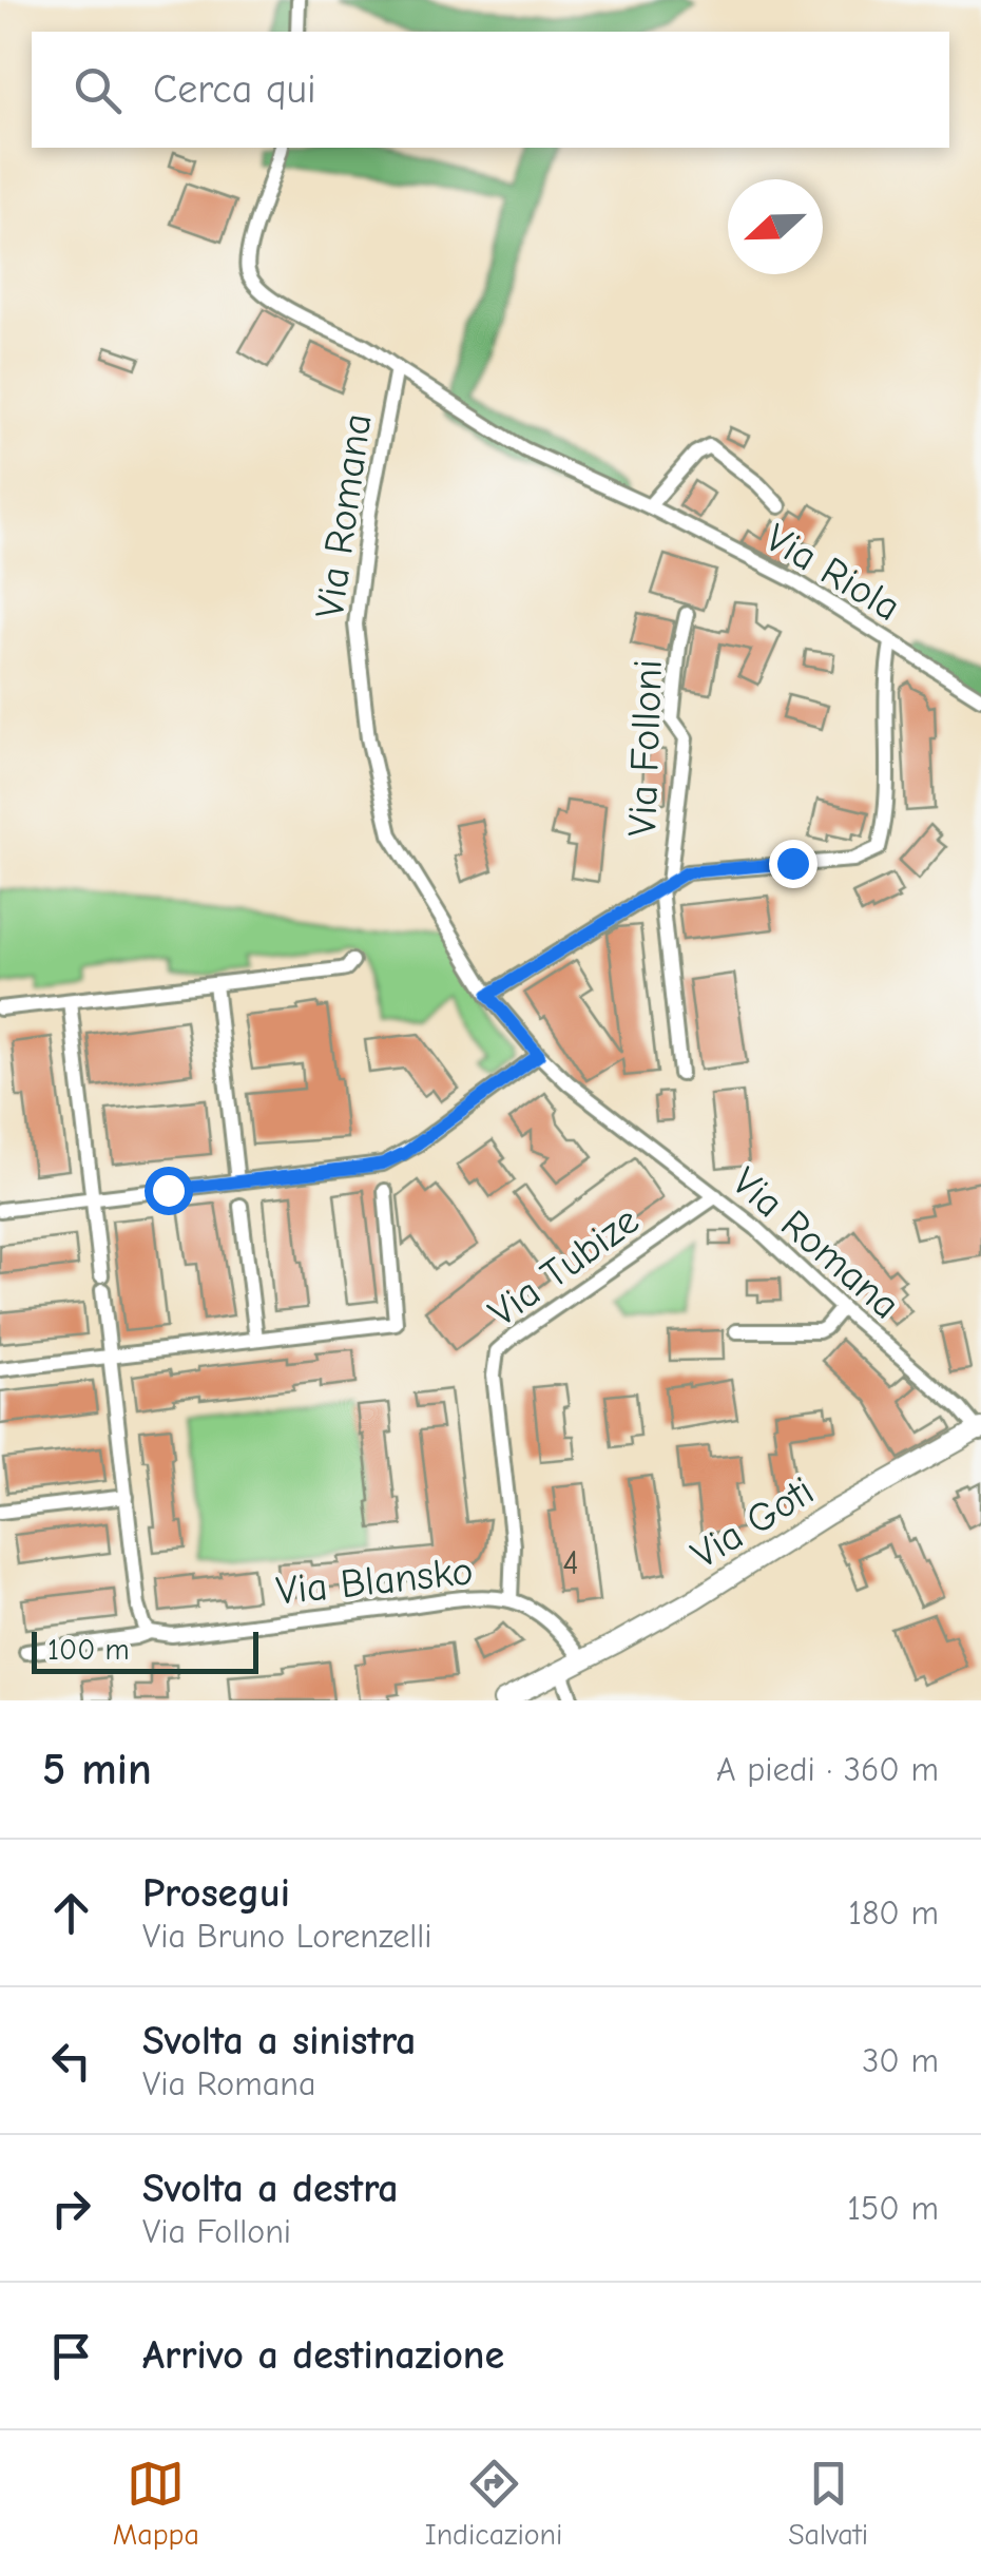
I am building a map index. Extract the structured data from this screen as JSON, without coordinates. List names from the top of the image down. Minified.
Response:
{"streets":{"street":["Via Romana","Via Riola","Via Folloni","Via Tubize","Via Goti","Via Blansko"]},"crossings":[["Via Romana","Via Riola"],["Via Romana","Via Folloni"],["Via Romana","Via Tubize"],["Via Romana","Via Goti"],["Via Riola","Via Folloni"],["Via Tubize","Via Blansko"],["Via Goti","Via Blansko"]],"house_numbers":["4"],"scale_bar":"100 m","north":"left","page":{"search":"Cerca qui","scale":"100 m","heading":["5 min","A piedi · 360 m"],"list":[["Prosegui","Via Bruno Lorenzelli","180 m"],["Svolta a sinistra","Via Romana","30 m"],["Svolta a destra","Via Folloni","150 m"],"Arrivo a destinazione"],"nav":["Mappa","Indicazioni","Salvati"]}}
